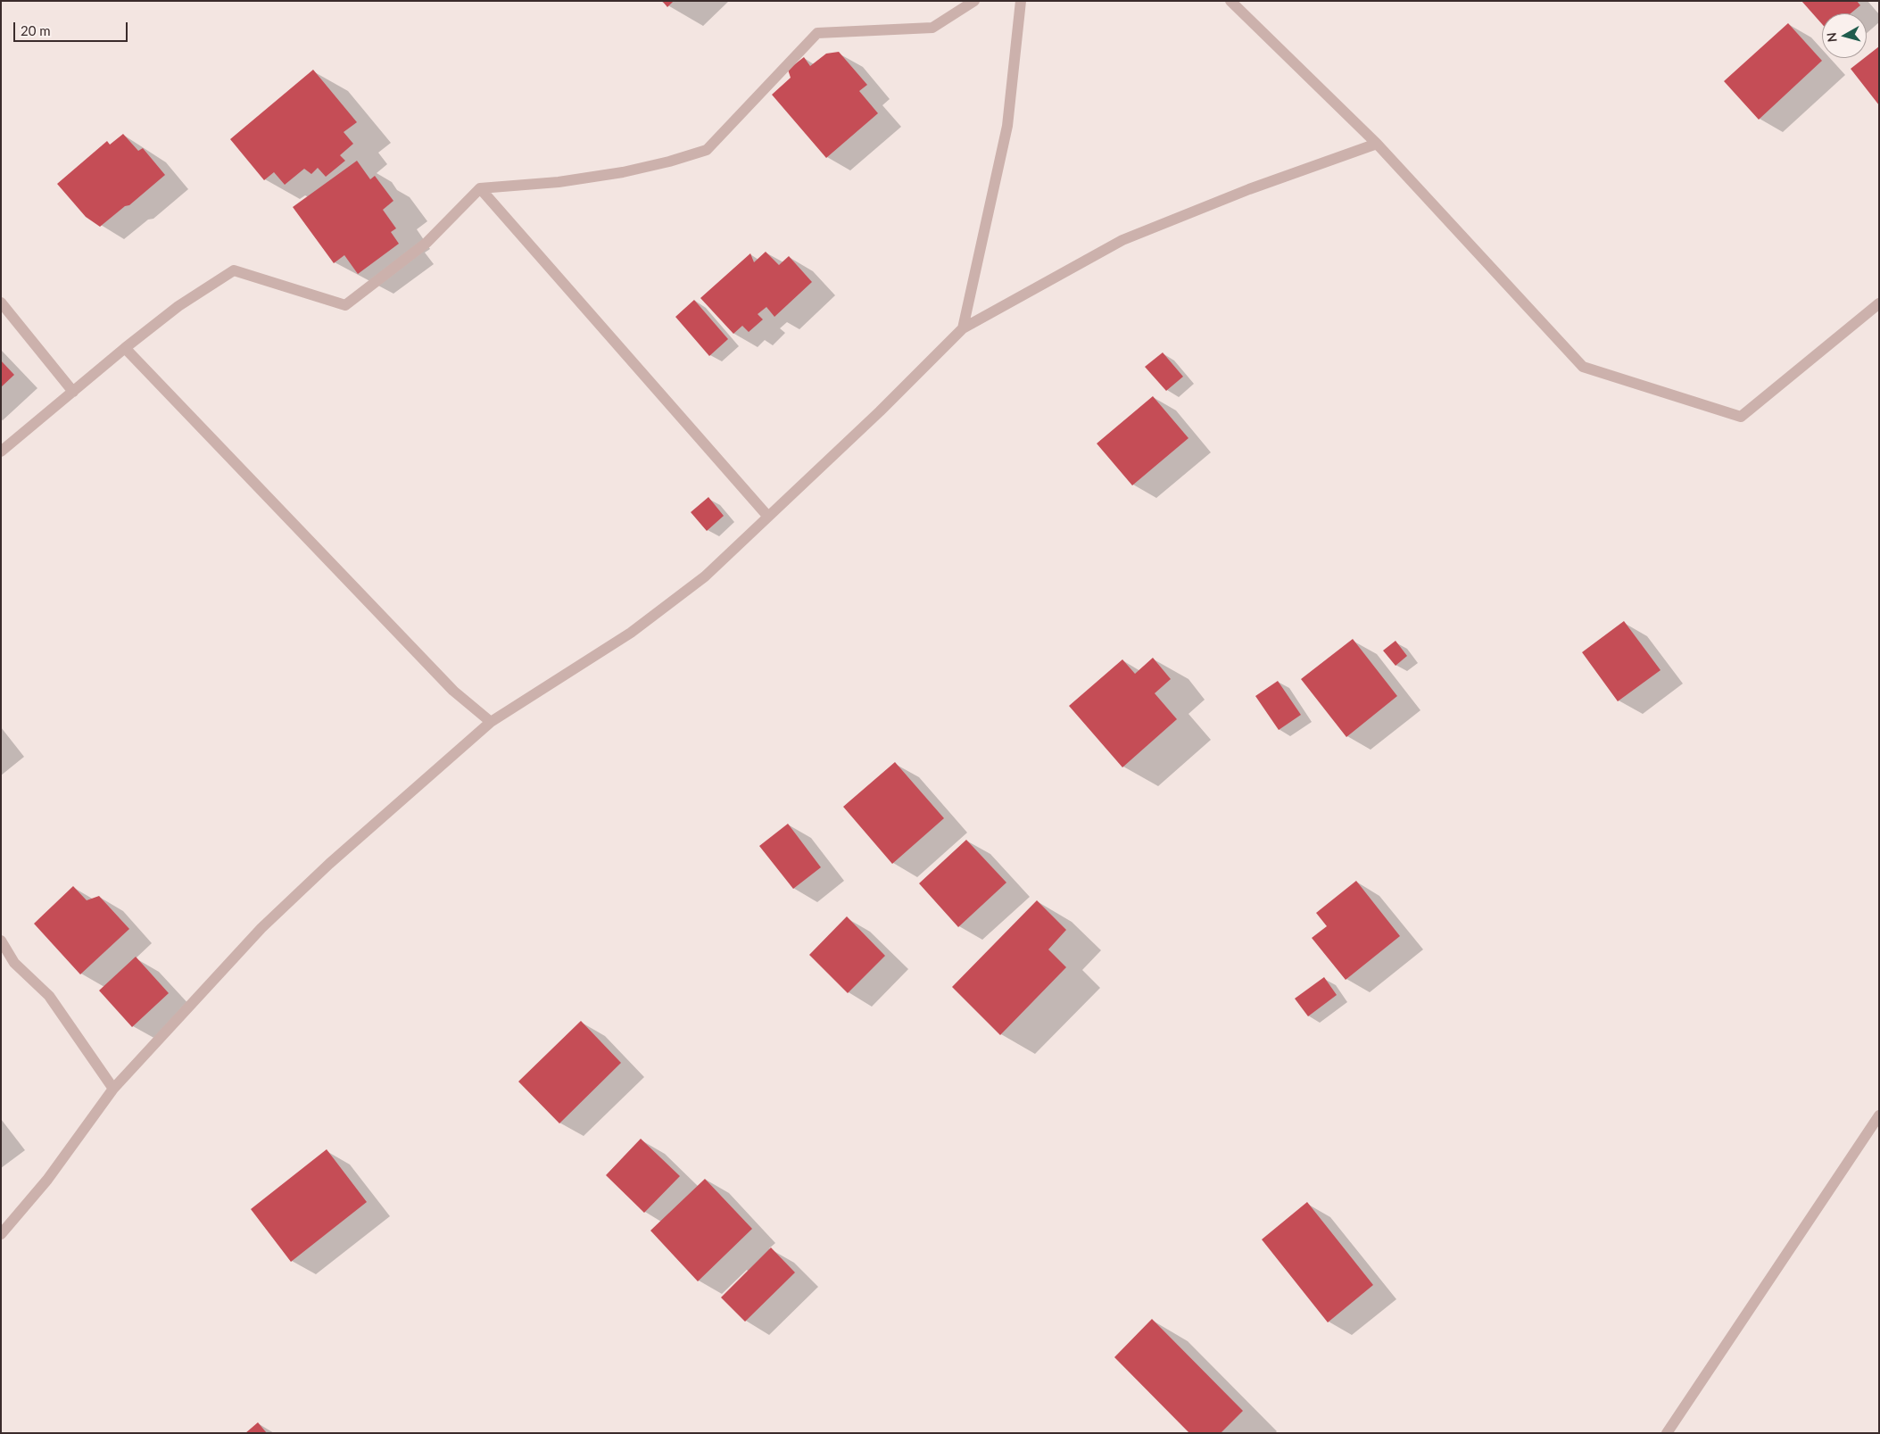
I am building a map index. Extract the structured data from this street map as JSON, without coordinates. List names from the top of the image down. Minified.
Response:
{"scale_bar":"20 m","north":"left"}
